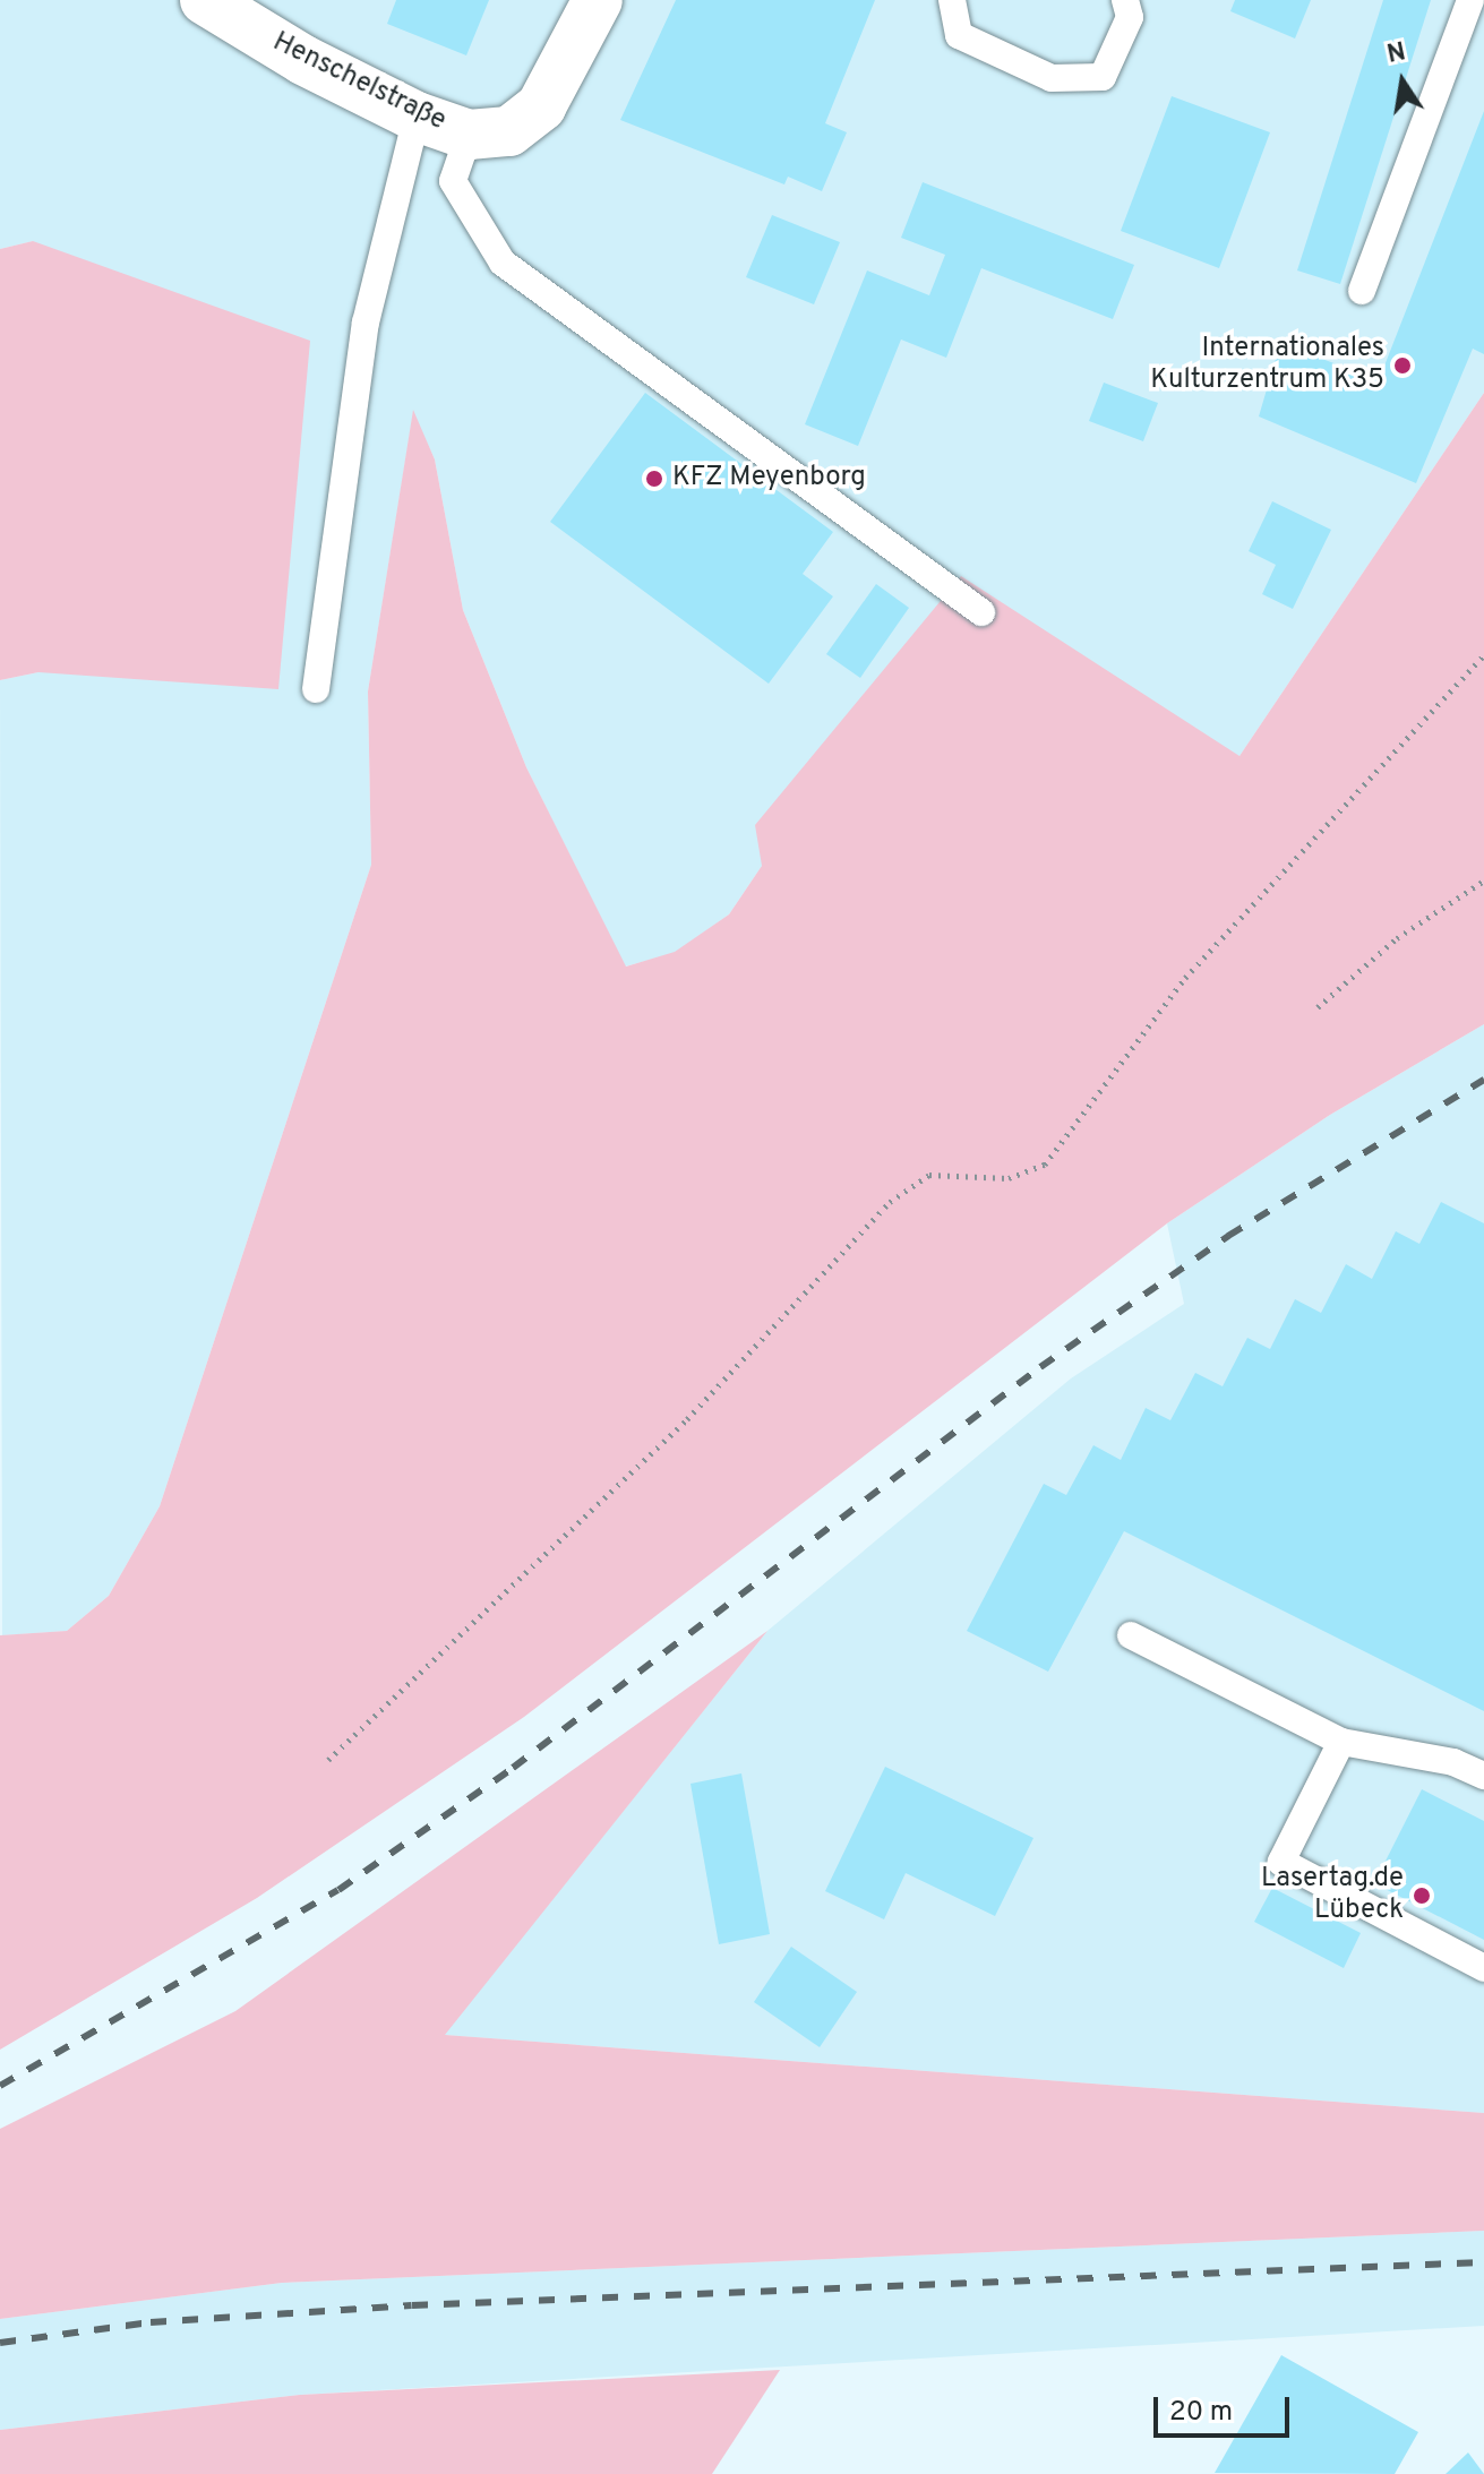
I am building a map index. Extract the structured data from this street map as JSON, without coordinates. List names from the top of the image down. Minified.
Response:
{"streets":{"street":["Henschelstraße"]},"places":["Internationales Kulturzentrum K35","KFZ Meyenborg","Lasertag.de Lübeck"],"scale_bar":"20 m","north":"top"}
